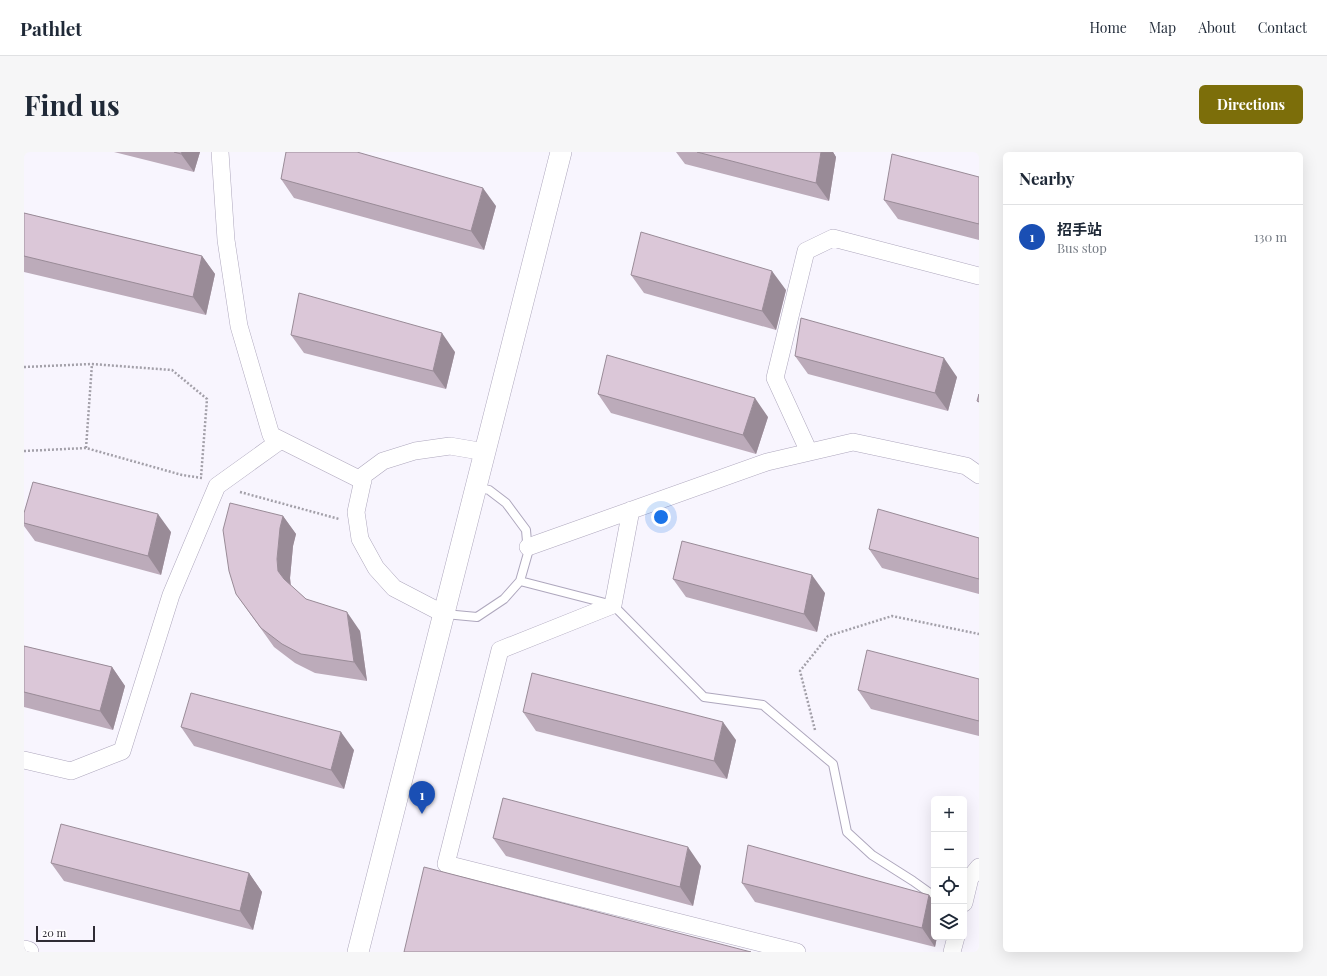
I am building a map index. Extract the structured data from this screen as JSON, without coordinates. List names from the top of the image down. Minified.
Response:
{"scale_bar":"20 m","page":{"header":"Pathlet","nav":["Home","Map","About","Contact"],"buttons":"Directions","title":"Find us","heading":"Nearby","list":[{"mark":"1","name":"招手站","note":"Bus stop","value":"130 m"}],"pins":"1","map_buttons":["+","−"],"scale":"20 m"}}
